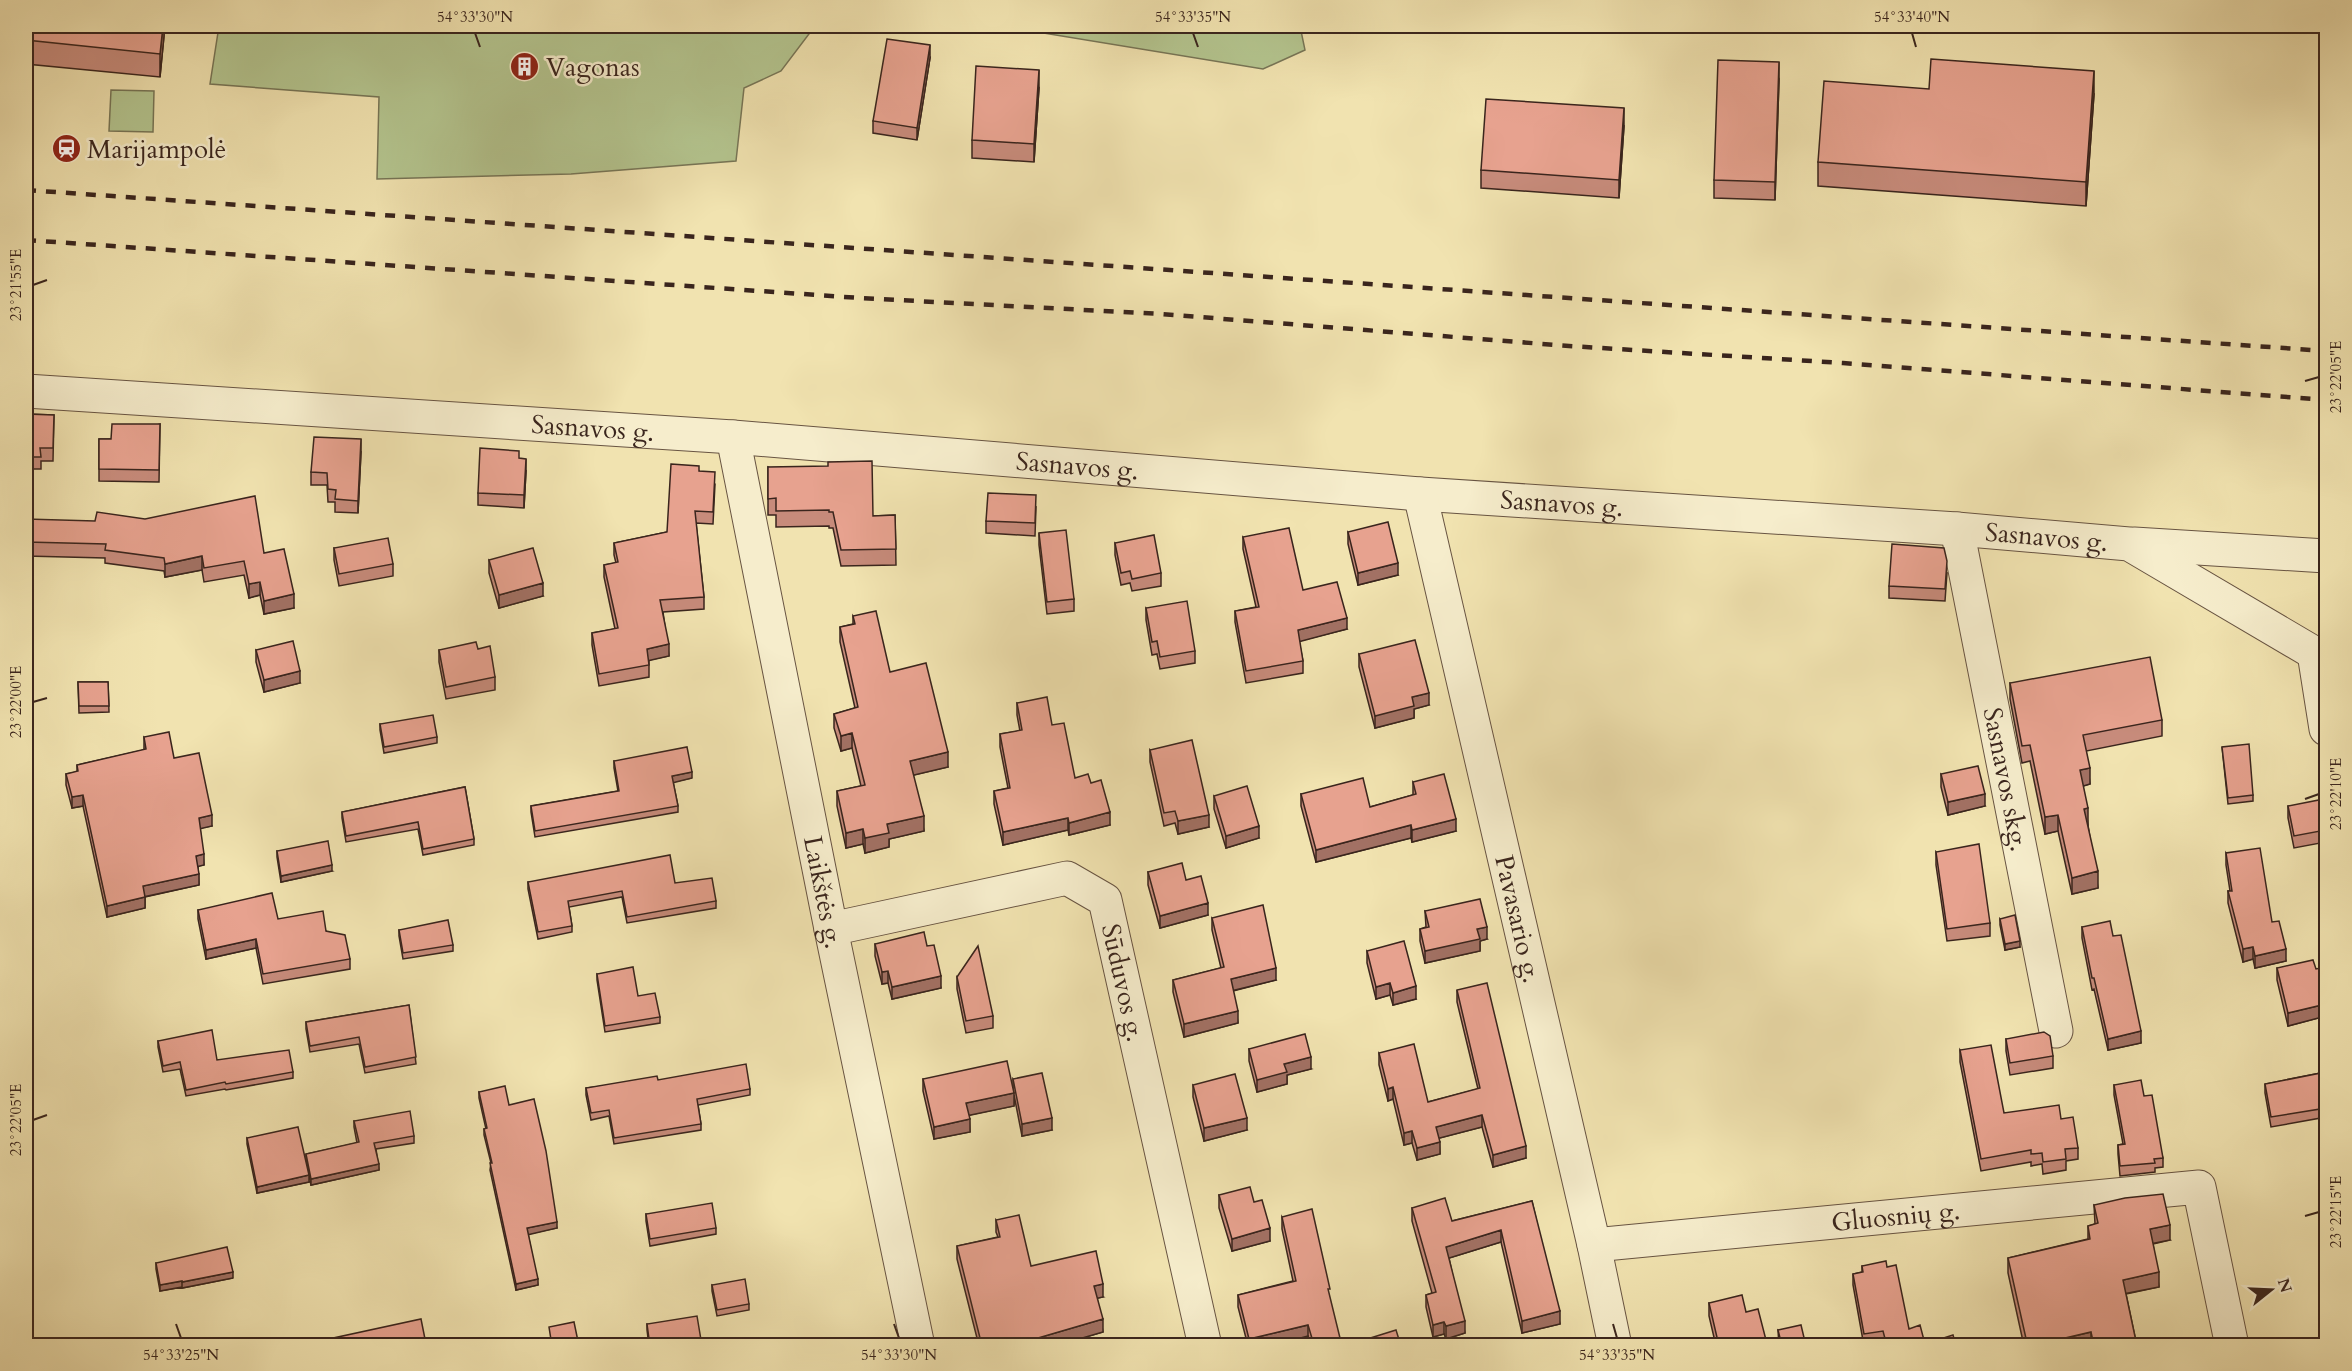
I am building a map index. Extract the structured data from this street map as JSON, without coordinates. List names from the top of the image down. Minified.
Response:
{"streets":{"street":["Sasnavos g.","Sasnavos skg.","Laikštės g.","Pavasario g.","Sūduvos g.","Gluosnių g."]},"crossings":[["Sasnavos g.","Sasnavos skg."],["Sasnavos g.","Laikštės g."],["Sasnavos g.","Pavasario g."],["Laikštės g.","Sūduvos g."],["Pavasario g.","Gluosnių g."]],"places":{"building":["Vagonas"],"station":["Marijampolė"]},"north":"right","coordinates":["54°33'30\"N","54°33'35\"N","54°33'40\"N","23°21'55\"E","23°22'05\"E","23°22'00\"E","23°22'10\"E","23°22'15\"E","54°33'25\"N"]}
